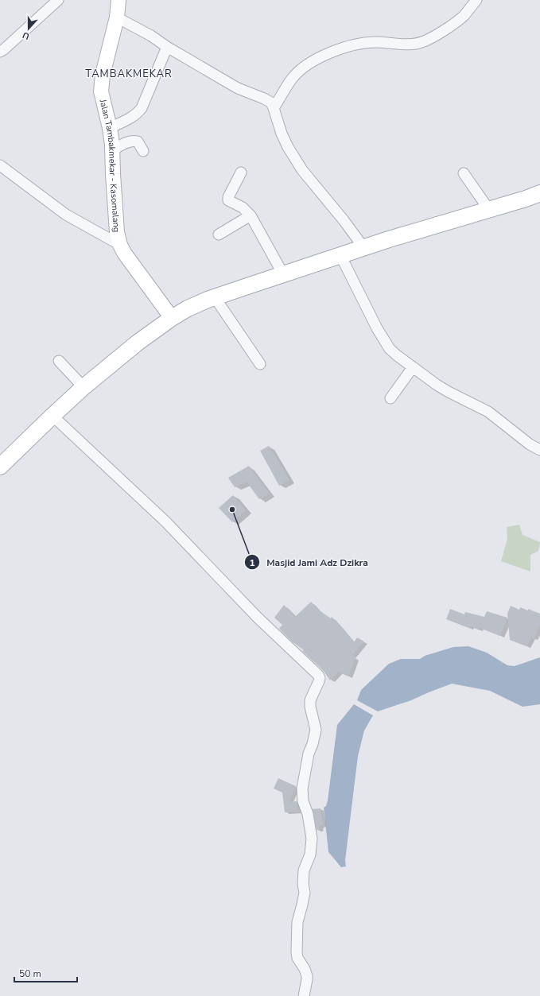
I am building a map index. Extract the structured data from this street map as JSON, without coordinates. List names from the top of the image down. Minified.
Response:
{"streets":{"street":["Jalan Tambakmekar - Kasomalang"]},"districts":["TAMBAKMEKAR"],"places":["Masjid Jami Adz Dzikra"],"scale_bar":"50 m","north":"bottom"}
